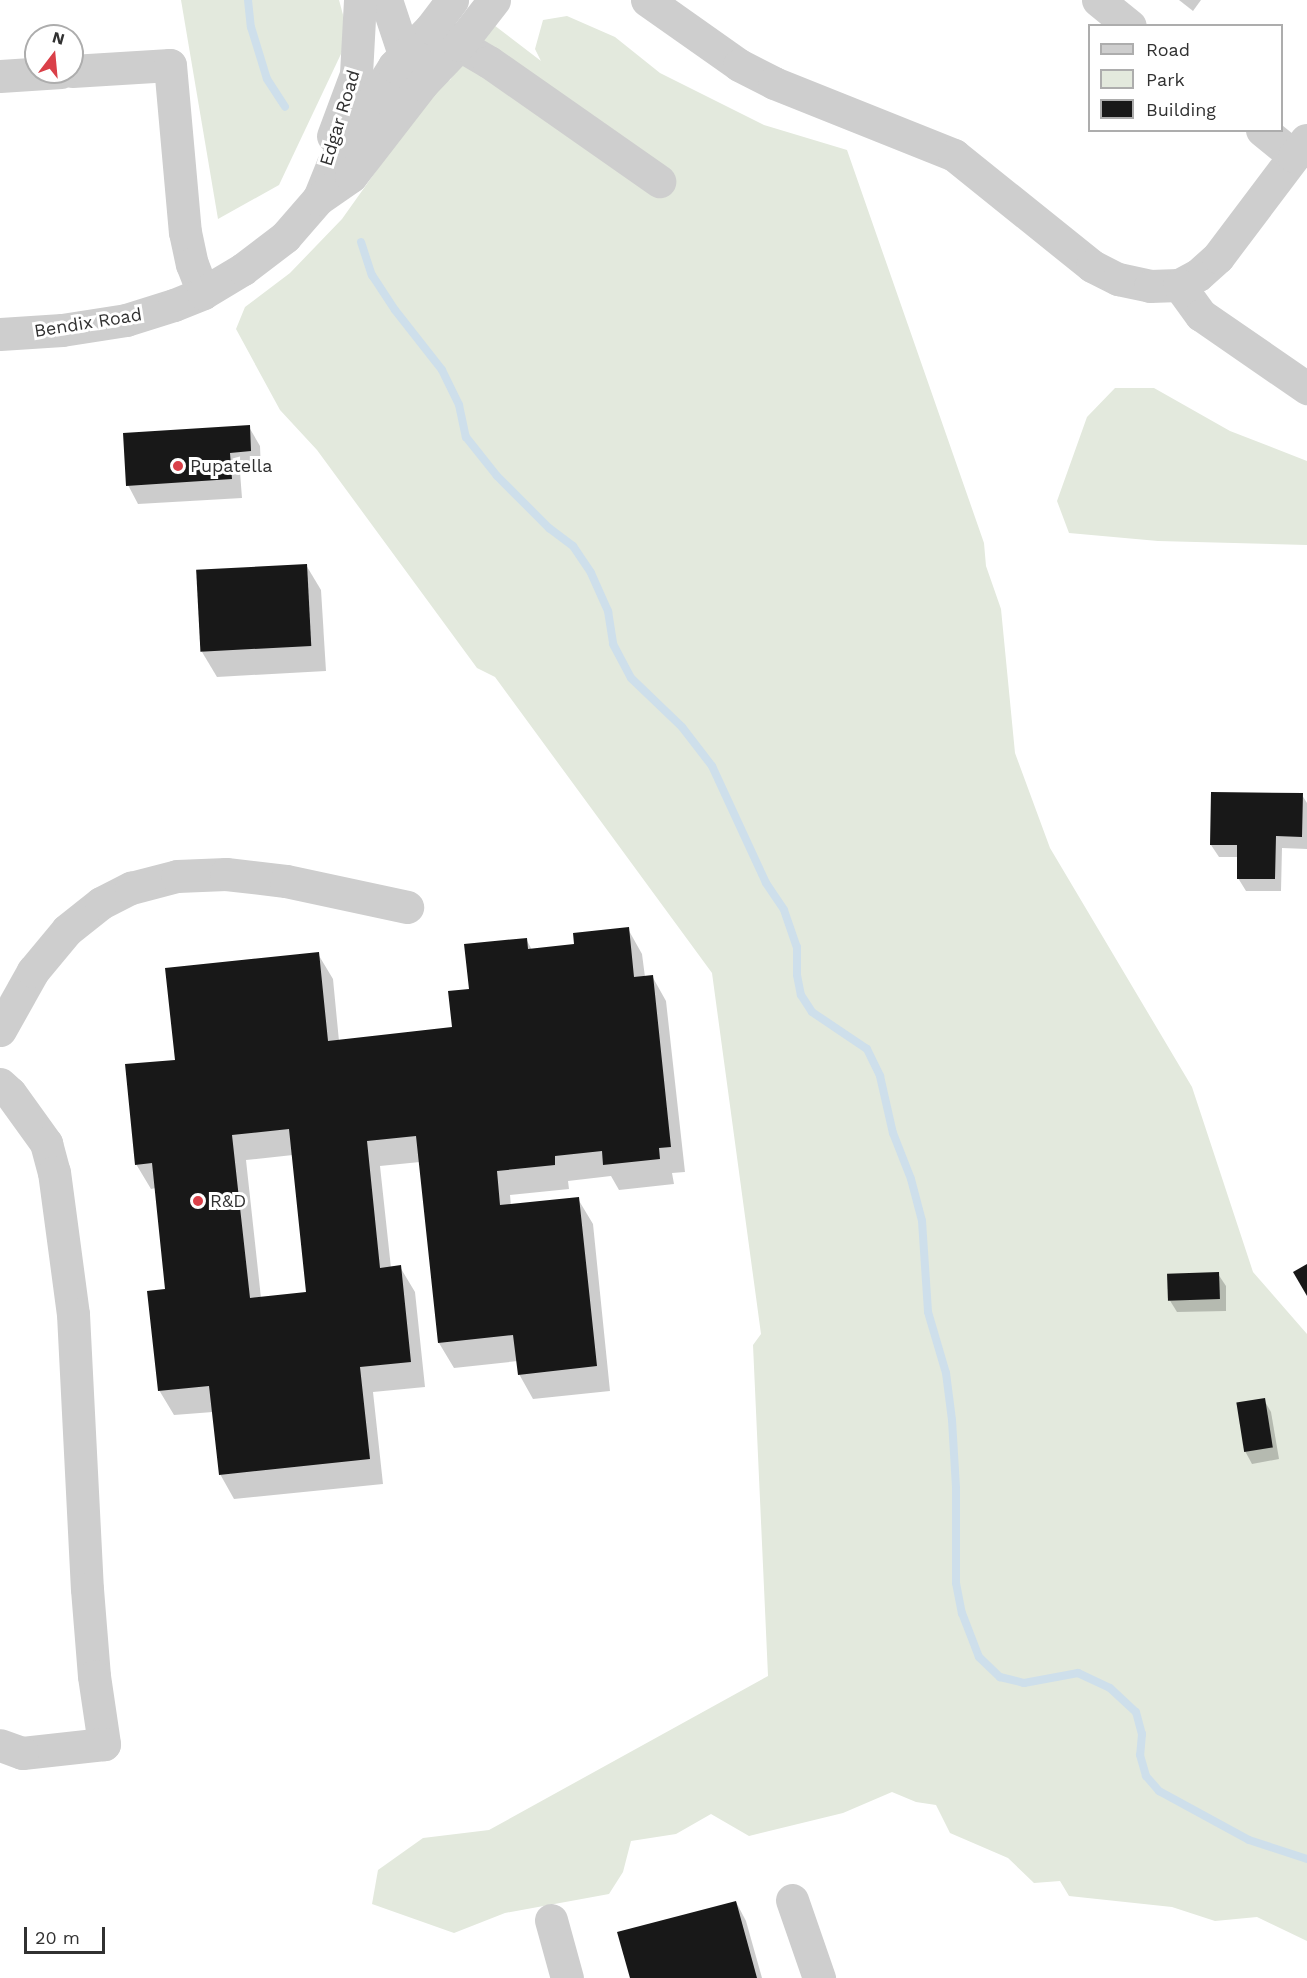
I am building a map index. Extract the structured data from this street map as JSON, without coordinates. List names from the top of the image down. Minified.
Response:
{"streets":{"street":["Edgar Road","Bendix Road"]},"crossings":[["Edgar Road","Bendix Road"]],"places":["Pupatella","R&D"],"legend":["Road","Park","Building"],"scale_bar":"20 m","north":"top"}
